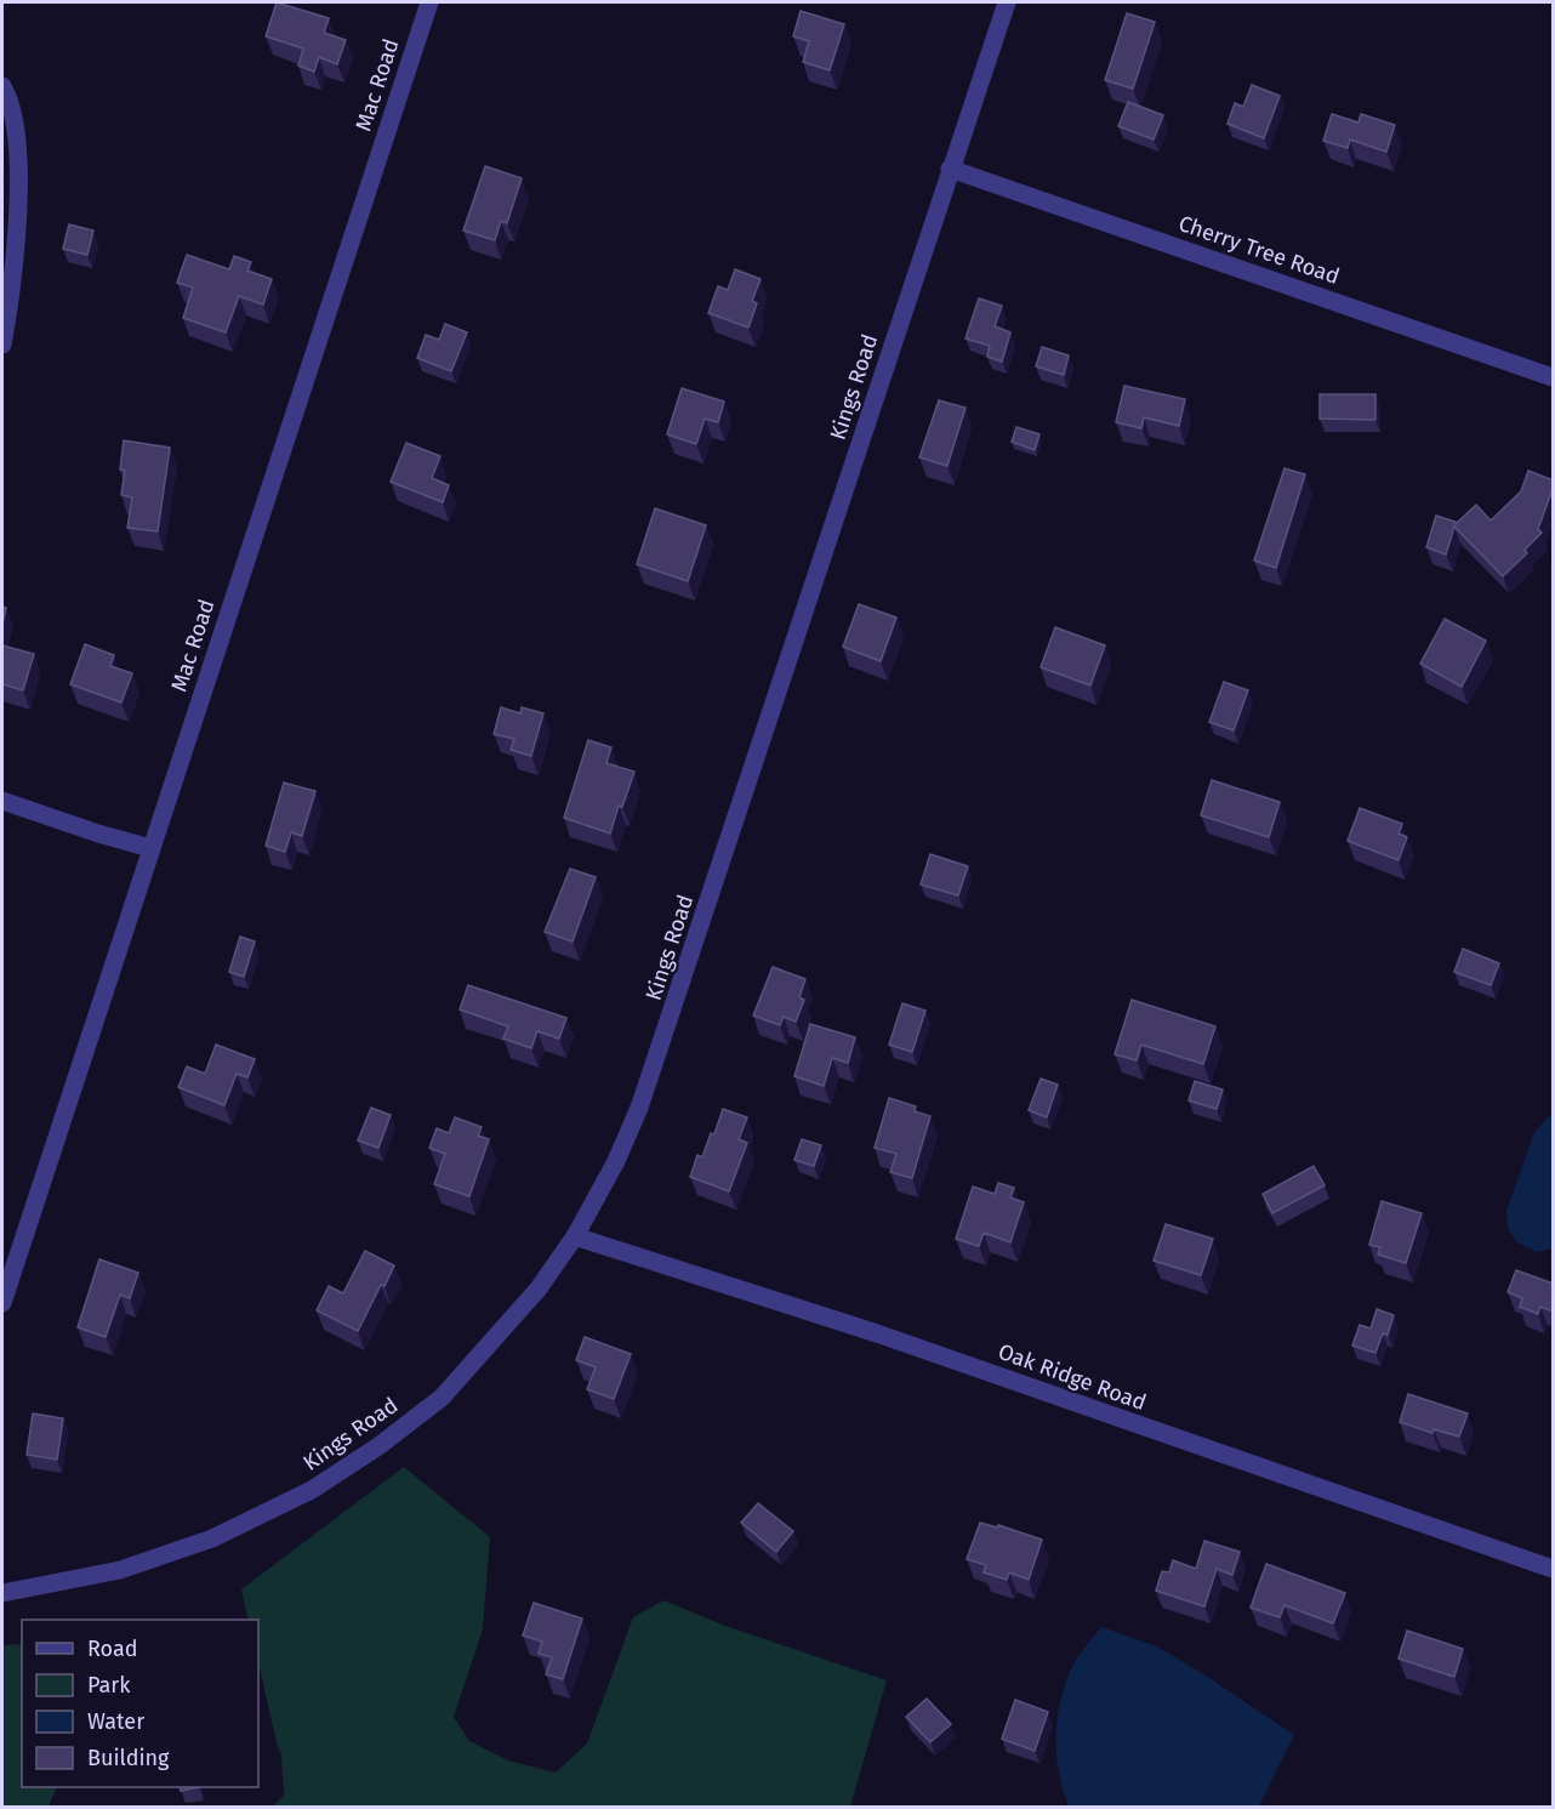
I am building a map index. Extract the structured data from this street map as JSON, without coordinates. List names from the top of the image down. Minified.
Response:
{"streets":{"street":["Mac Road","Cherry Tree Road","Kings Road","Oak Ridge Road"]},"crossings":[["Cherry Tree Road","Kings Road"],["Kings Road","Oak Ridge Road"]],"legend":["Road","Park","Water","Building"]}
